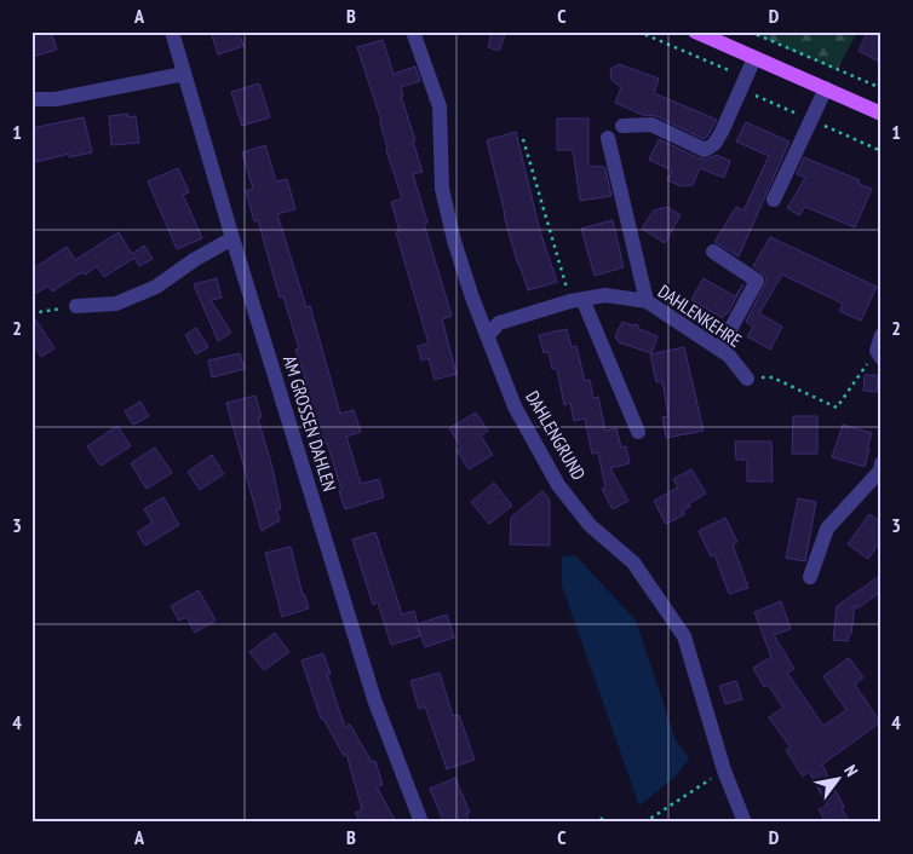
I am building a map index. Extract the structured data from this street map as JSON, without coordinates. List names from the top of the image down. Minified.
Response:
{"streets":{"street":["DAHLENKEHRE","AM GROSSEN DAHLEN","DAHLENGRUND"]},"crossings":[["DAHLENKEHRE","DAHLENGRUND"]],"north":"top right","grid":{"columns":["A","B","C","D"],"rows":["1","2","3","4"]}}
